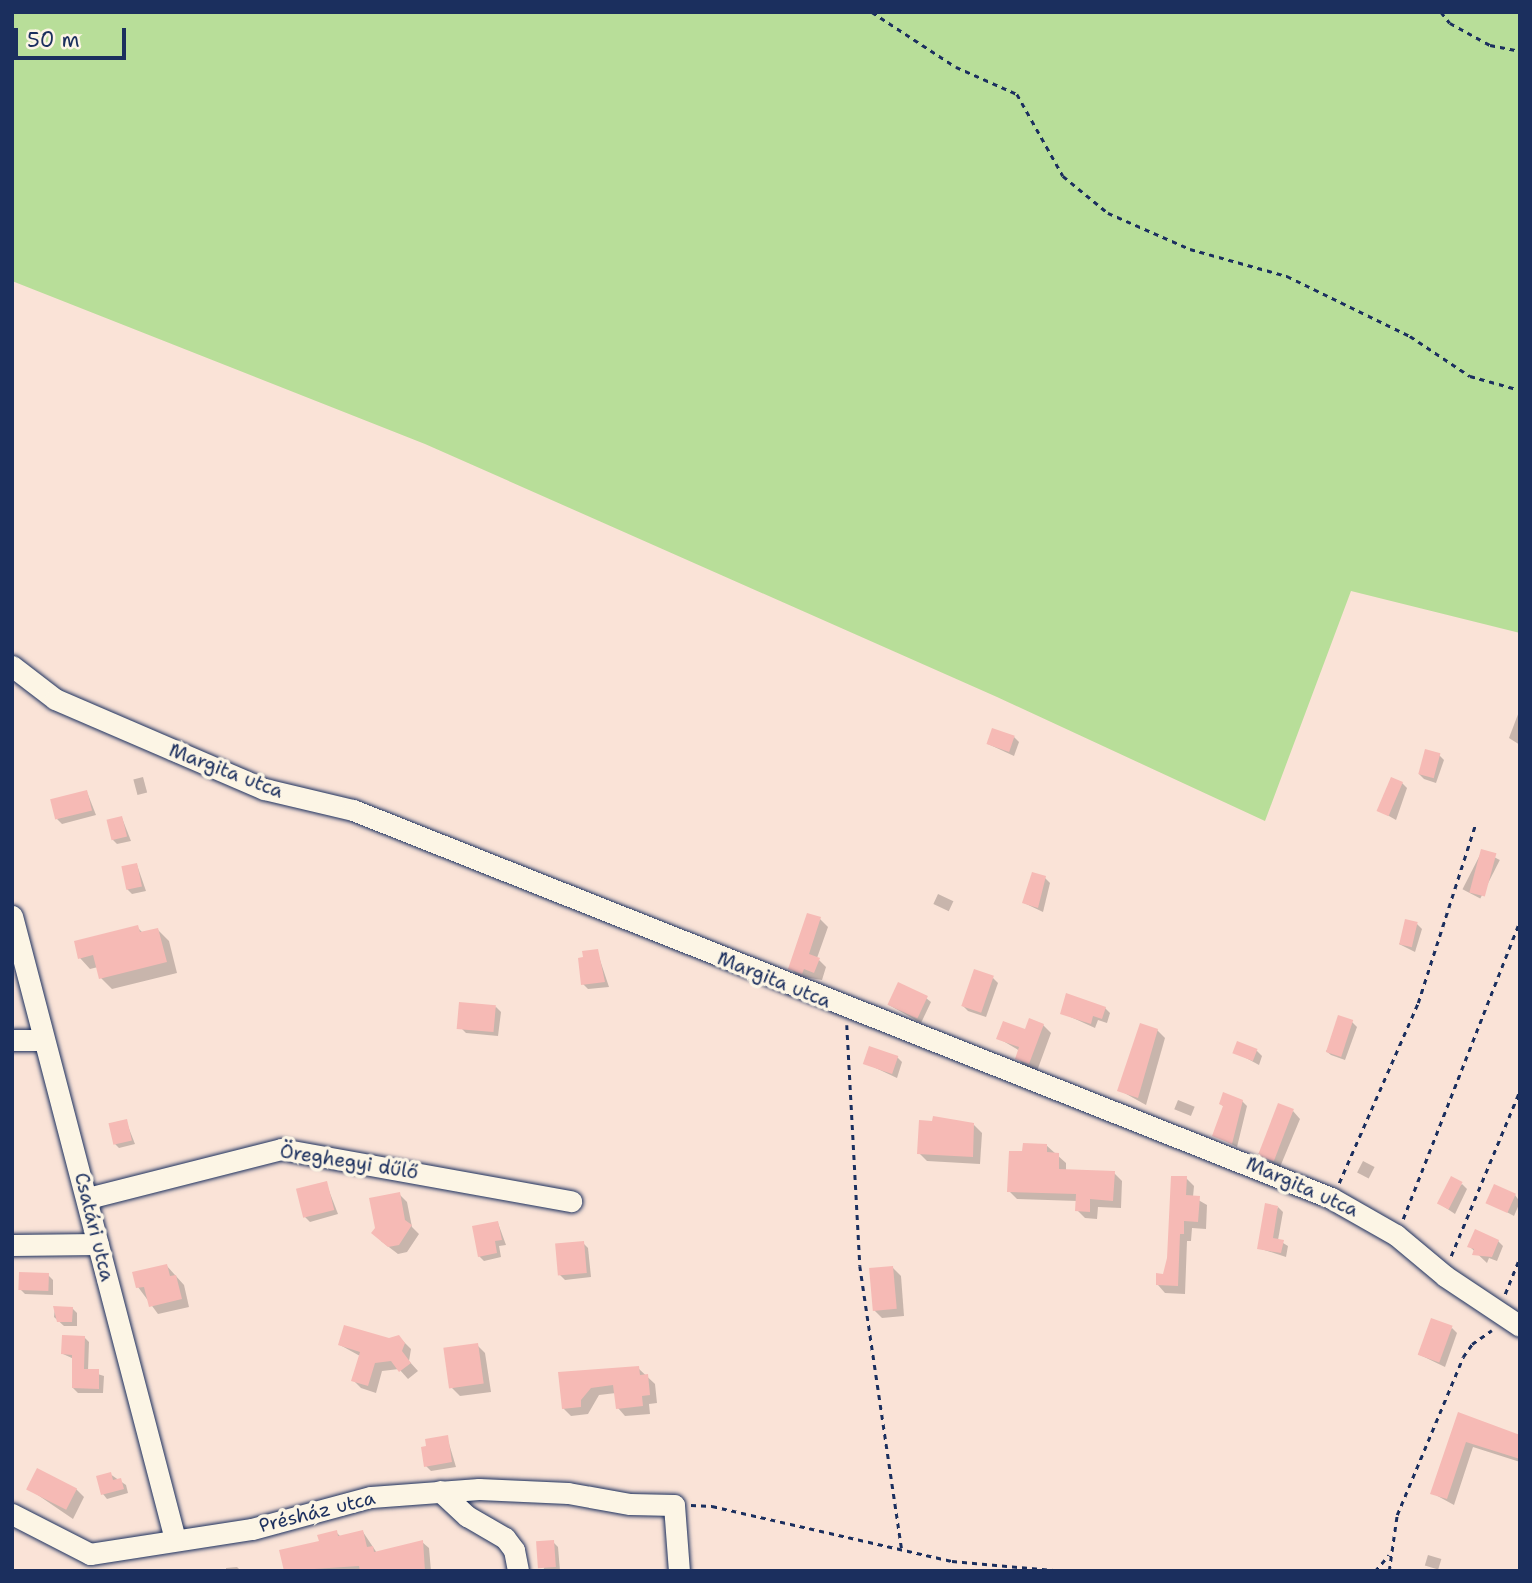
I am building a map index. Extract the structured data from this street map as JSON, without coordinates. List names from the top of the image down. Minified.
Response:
{"streets":{"street":["Margita utca","Öreghegyi dűlő","Csatári utca","Présház utca"]},"crossings":[["Öreghegyi dűlő","Csatári utca"],["Csatári utca","Présház utca"]],"scale_bar":"50 m"}
